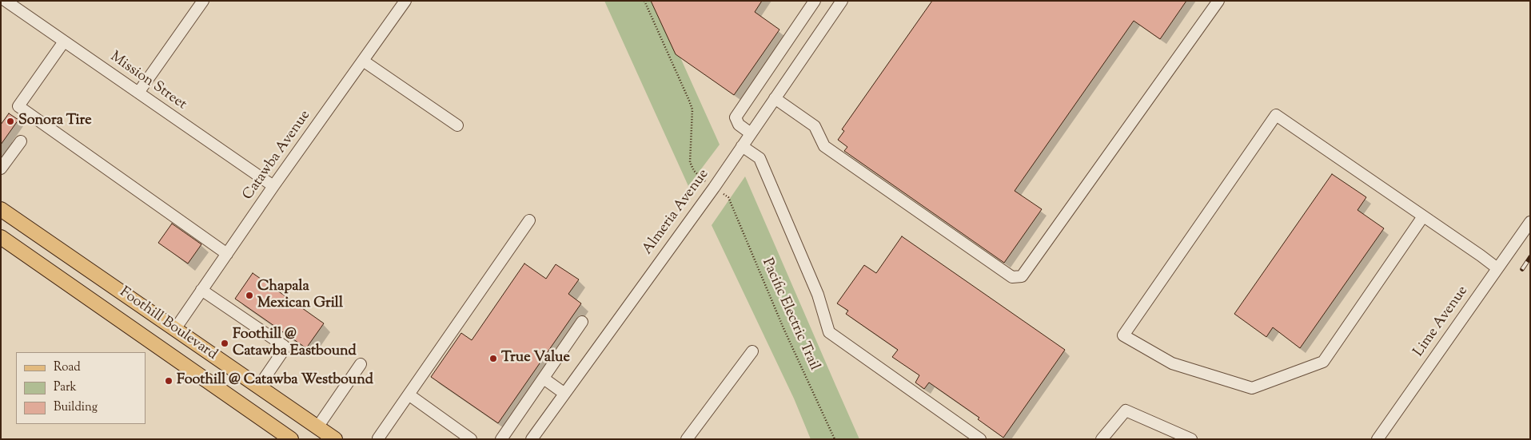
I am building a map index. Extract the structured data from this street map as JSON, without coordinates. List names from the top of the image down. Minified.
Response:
{"streets":{"main road":["Foothill Boulevard"],"street":["Mission Street","Catawba Avenue","Almeria Avenue","Lime Avenue"],"path":["Pacific Electric Trail"]},"crossings":[["Mission Street","Catawba Avenue"],["Catawba Avenue","Foothill Boulevard"]],"places":["Sonora Tire","Chapala Mexican Grill","Foothill @ Catawba Eastbound","True Value","Foothill @ Catawba Westbound"],"legend":["Road","Park","Building"]}
